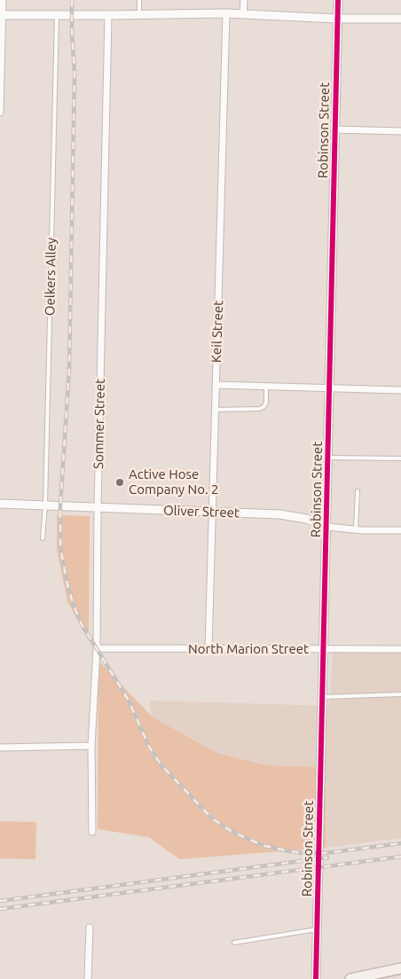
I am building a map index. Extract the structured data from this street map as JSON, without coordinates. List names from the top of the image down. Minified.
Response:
{"streets":{"street":["Robinson Street","Keil Street","Sommer Street","Oliver Street","North Marion Street"],"lane":["Oelkers Alley"]},"crossings":[["Robinson Street","Oliver Street"],["Robinson Street","North Marion Street"],["Oelkers Alley","Oliver Street"],["Keil Street","Oliver Street"],["Keil Street","North Marion Street"],["Sommer Street","Oliver Street"],["Sommer Street","North Marion Street"]],"places":["Active Hose Company No. 2"]}
